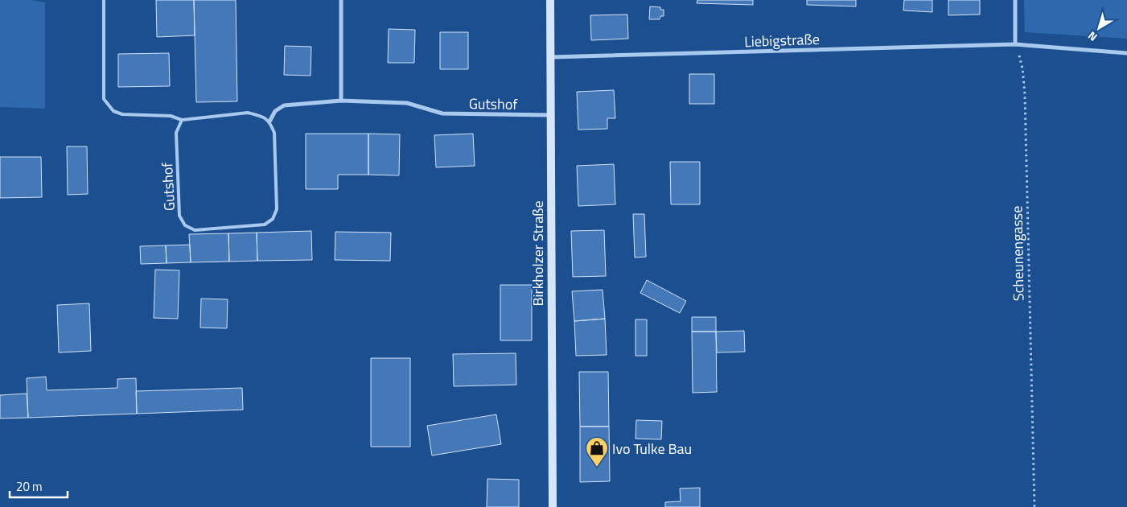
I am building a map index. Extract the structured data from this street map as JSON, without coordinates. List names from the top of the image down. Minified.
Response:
{"streets":{"main road":["Birkholzer Straße"],"street":["Liebigstraße","Gutshof"],"path":["Scheunengasse"]},"crossings":[["Liebigstraße","Birkholzer Straße"],["Liebigstraße","Scheunengasse"],["Gutshof","Birkholzer Straße"]],"places":{"shop":["Ivo Tulke Bau"]},"scale_bar":"20 m","north":"bottom left"}
